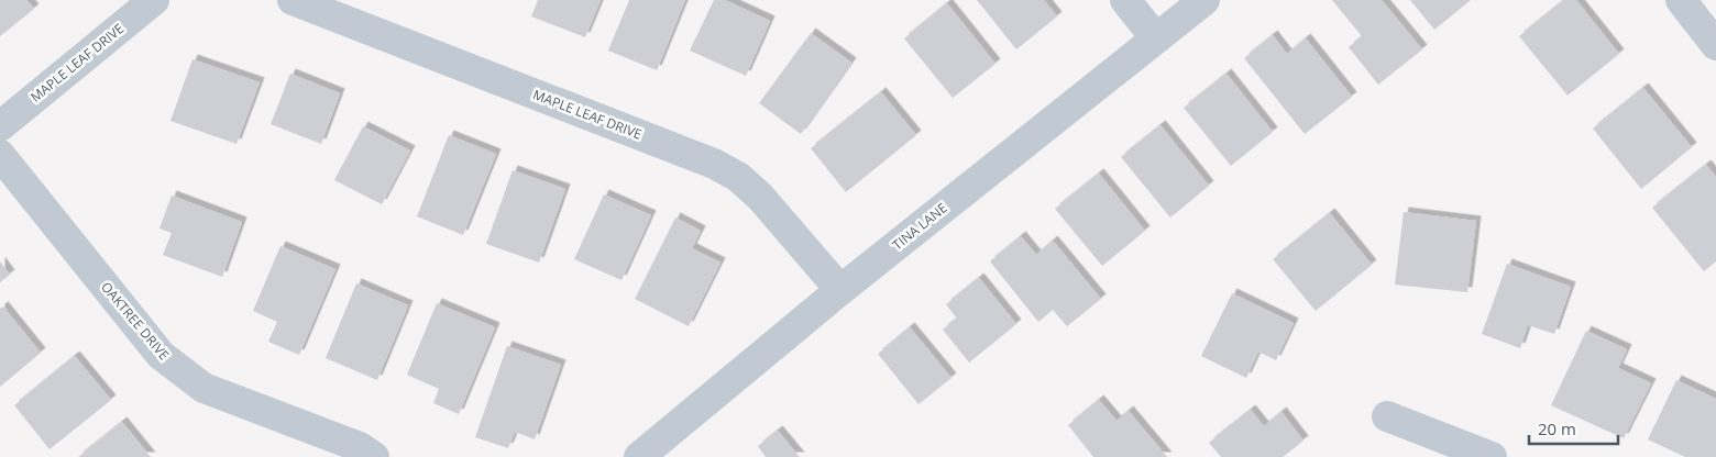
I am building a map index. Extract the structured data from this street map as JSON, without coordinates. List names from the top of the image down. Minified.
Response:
{"streets":{"street":["MAPLE LEAF DRIVE","TINA LANE","OAKTREE DRIVE"]},"crossings":[["MAPLE LEAF DRIVE","TINA LANE"]],"scale_bar":"20 m"}
